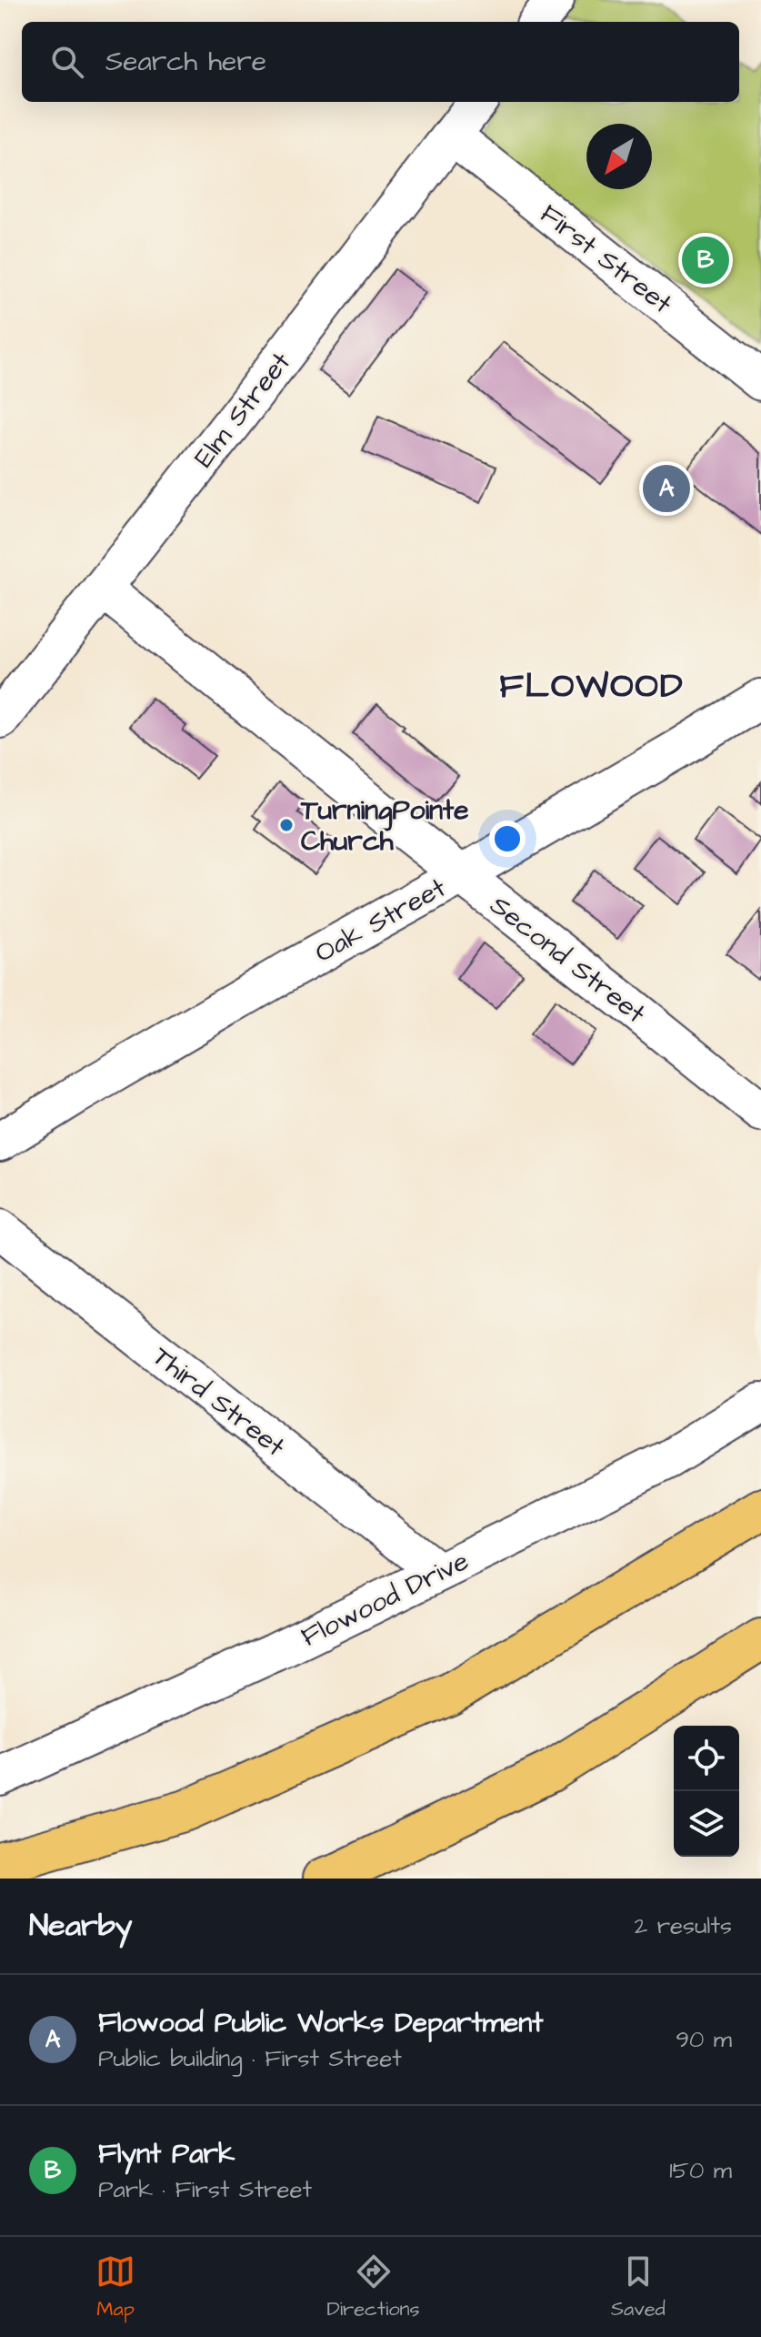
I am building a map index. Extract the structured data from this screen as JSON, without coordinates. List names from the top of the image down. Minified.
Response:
{"streets":{"street":["First Street","Elm Street","Oak Street","Second Street","Third Street","Flowood Drive"]},"crossings":[["First Street","Elm Street"],["Elm Street","Second Street"],["Oak Street","Second Street"],["Third Street","Flowood Drive"]],"districts":["FLOWOOD"],"places":["TurningPointe Church"],"north":"bottom left","page":{"search":"Search here","pins":["B","A"],"heading":["Nearby","2 results"],"list":[{"mark":"A","name":"Flowood Public Works Department","note":"Public building · First Street","value":"90 m"},{"mark":"B","name":"Flynt Park","note":"Park · First Street","value":"150 m"}],"nav":["Map","Directions","Saved"]}}
